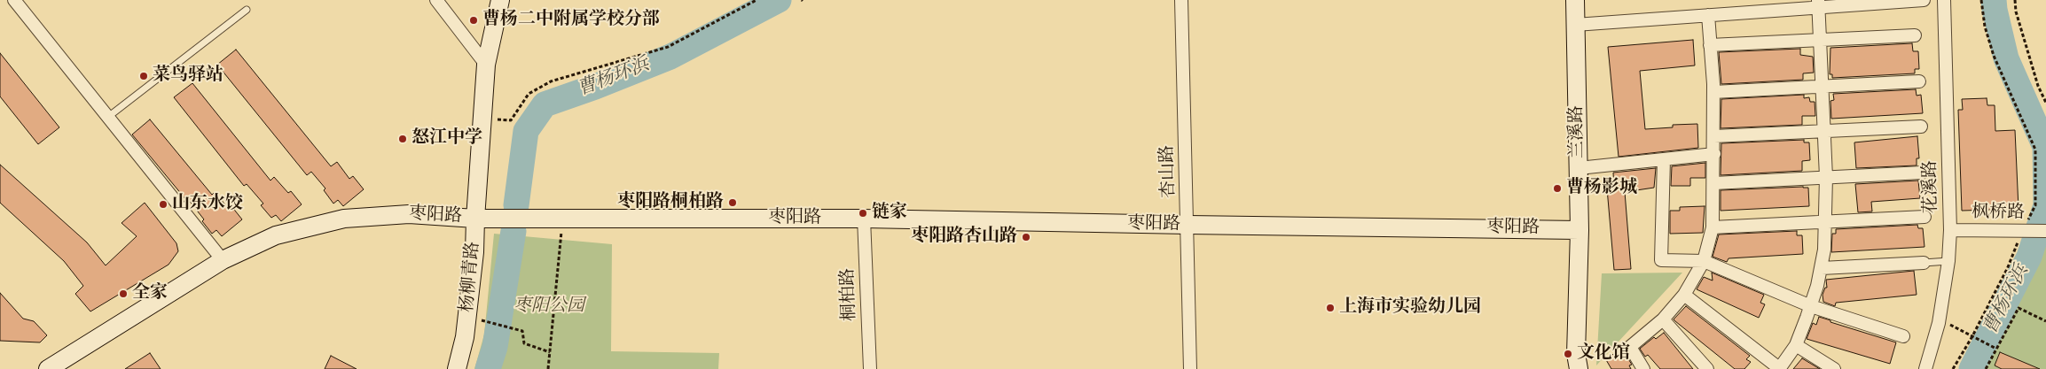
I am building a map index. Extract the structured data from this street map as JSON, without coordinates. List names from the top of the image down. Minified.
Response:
{"streets":{"street":["兰溪路","杏山路","花溪路","枫桥路","枣阳路","杨柳青路","桐柏路"]},"crossings":[["兰溪路","枣阳路"],["杏山路","枣阳路"],["花溪路","枫桥路"],["枣阳路","杨柳青路"],["枣阳路","桐柏路"]],"water":["曹杨环浜"],"parks":["枣阳公园"],"places":["曹杨二中附属学校分部","菜鸟驿站","怒江中学","曹杨影城","枣阳路桐柏路","山东水饺","链家","枣阳路杏山路","全家","上海市实验幼儿园","文化馆"]}
